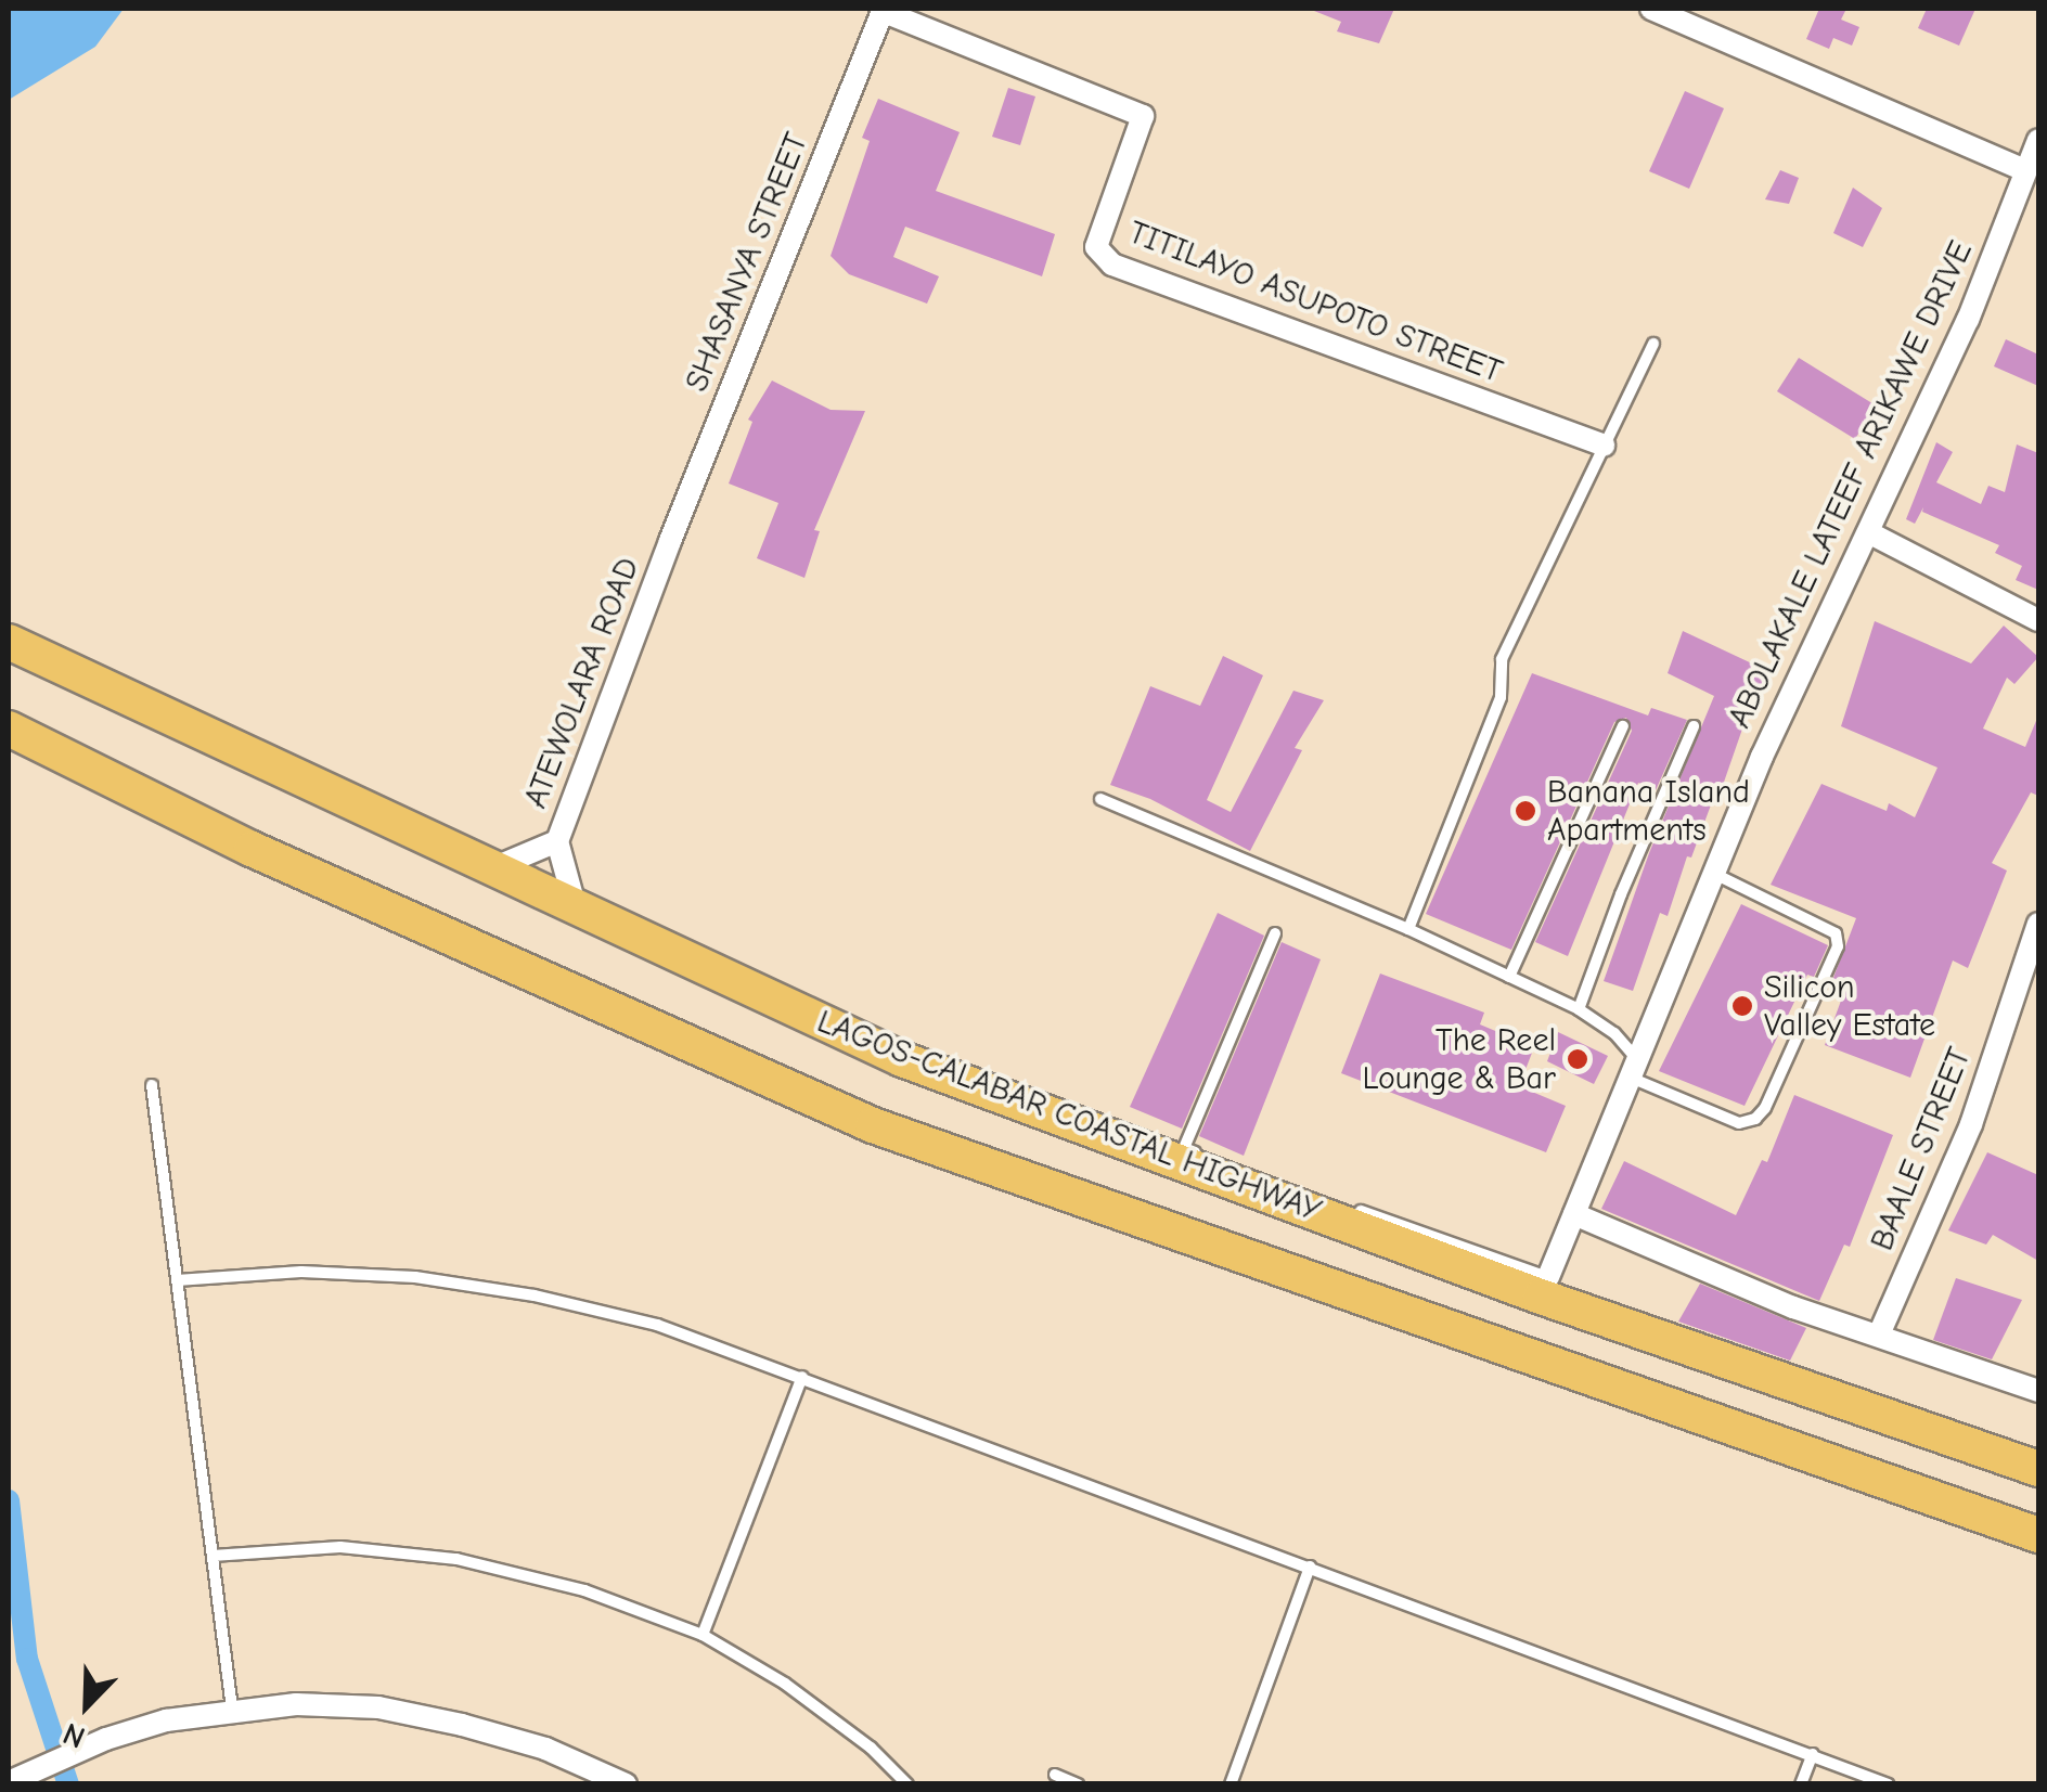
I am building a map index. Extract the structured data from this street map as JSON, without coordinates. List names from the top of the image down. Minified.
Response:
{"streets":{"highway":["LAGOS-CALABAR COASTAL HIGHWAY"],"street":["SHASANYA STREET","TITILAYO ASUPOTO STREET","ABOLAKALE LATEEF ARIKAWE DRIVE","ATEWOLARA ROAD","BAALE STREET"]},"crossings":[["SHASANYA STREET","TITILAYO ASUPOTO STREET"],["SHASANYA STREET","ATEWOLARA ROAD"],["ATEWOLARA ROAD","LAGOS-CALABAR COASTAL HIGHWAY"]],"places":["Banana Island Apartments","Silicon Valley Estate","The Reel Lounge & Bar"],"north":"bottom left"}
